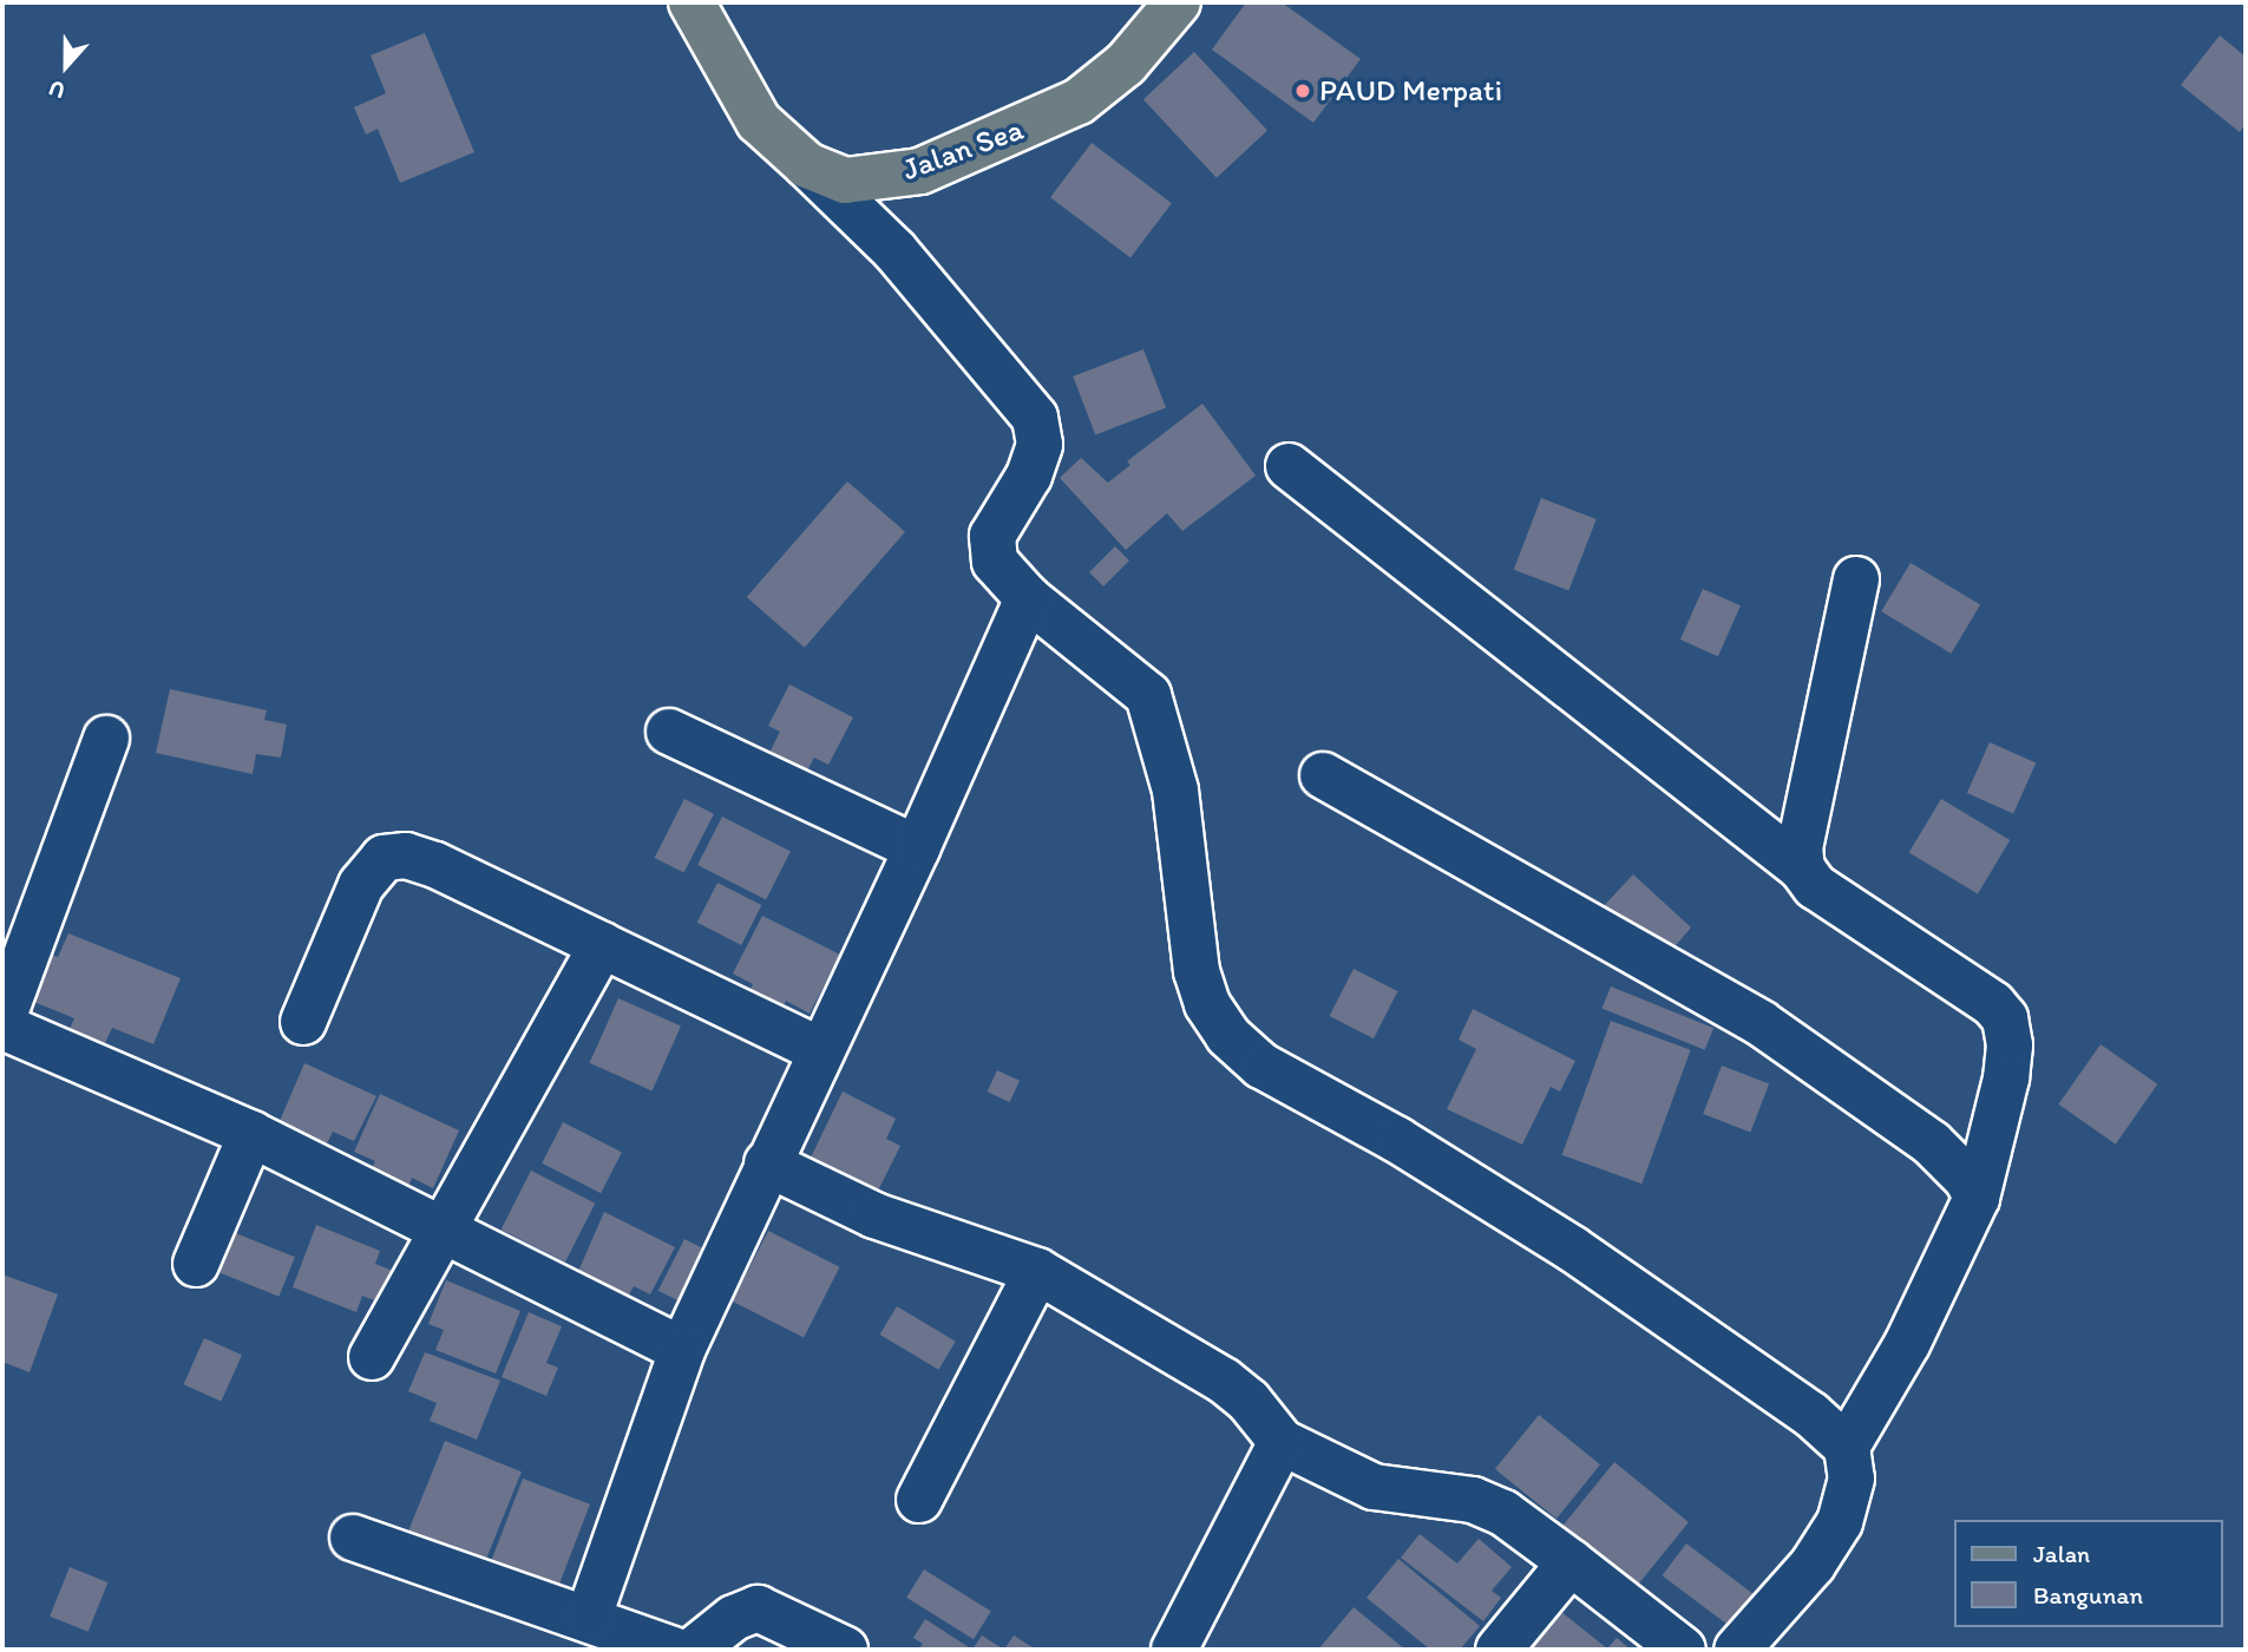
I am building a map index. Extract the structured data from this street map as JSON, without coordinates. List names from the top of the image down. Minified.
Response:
{"streets":{"main road":["Jalan Sea"]},"places":["PAUD Merpati"],"legend":["Jalan","Bangunan"],"north":"bottom"}
